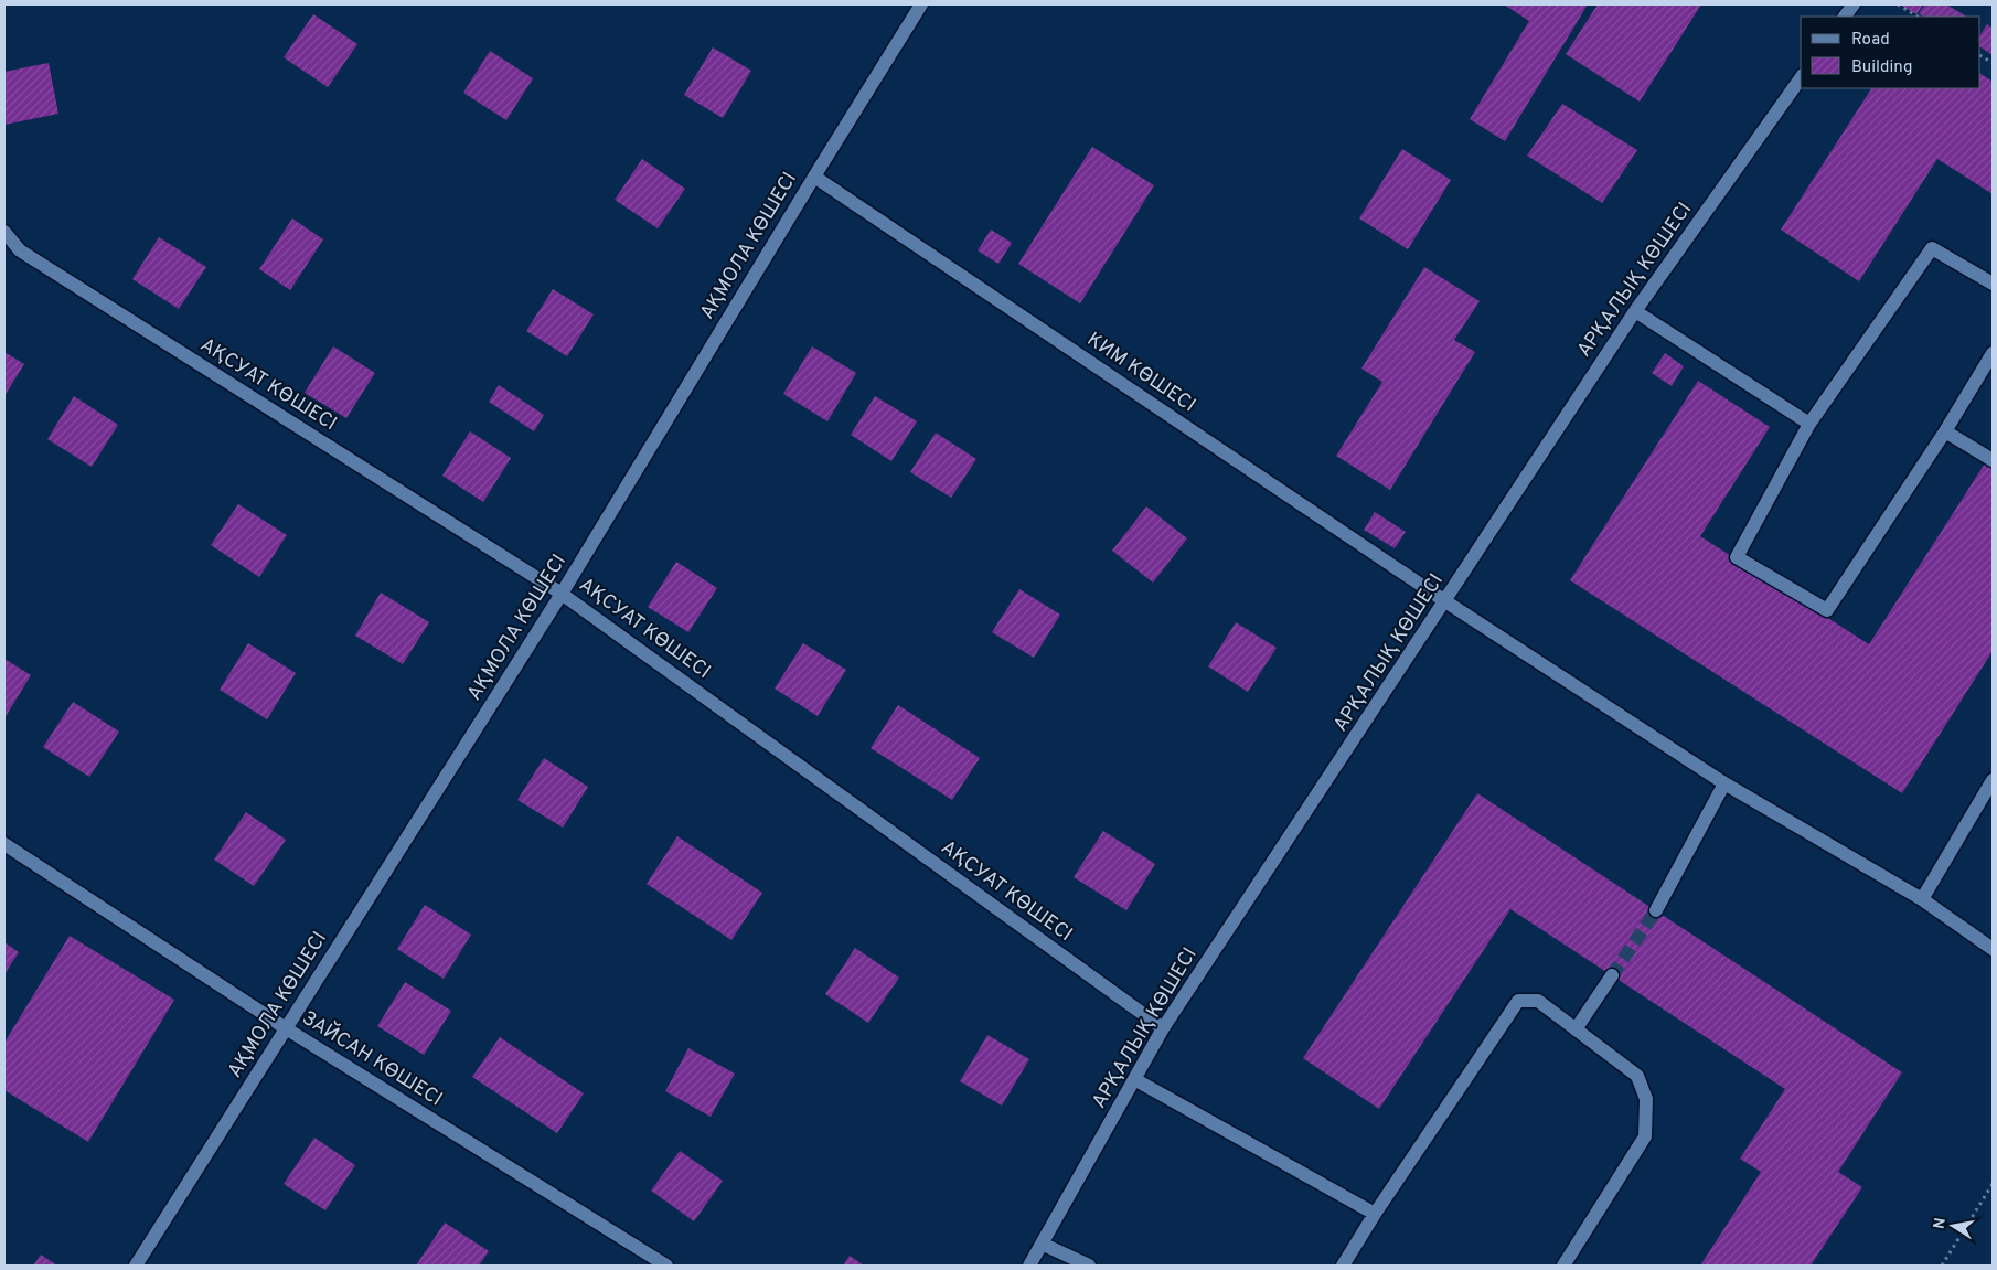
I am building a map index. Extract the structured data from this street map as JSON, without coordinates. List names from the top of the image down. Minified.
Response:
{"streets":{"street":["АҚМОЛА КӨШЕСІ","АРҚАЛЫҚ КӨШЕСІ","КИМ КӨШЕСІ","АҚСУАТ КӨШЕСІ","ЗАЙСАН КӨШЕСІ"]},"crossings":[["АҚМОЛА КӨШЕСІ","КИМ КӨШЕСІ"],["АҚМОЛА КӨШЕСІ","АҚСУАТ КӨШЕСІ"],["АҚМОЛА КӨШЕСІ","ЗАЙСАН КӨШЕСІ"],["АРҚАЛЫҚ КӨШЕСІ","КИМ КӨШЕСІ"],["АРҚАЛЫҚ КӨШЕСІ","АҚСУАТ КӨШЕСІ"]],"legend":["Road","Building"],"north":"left"}
